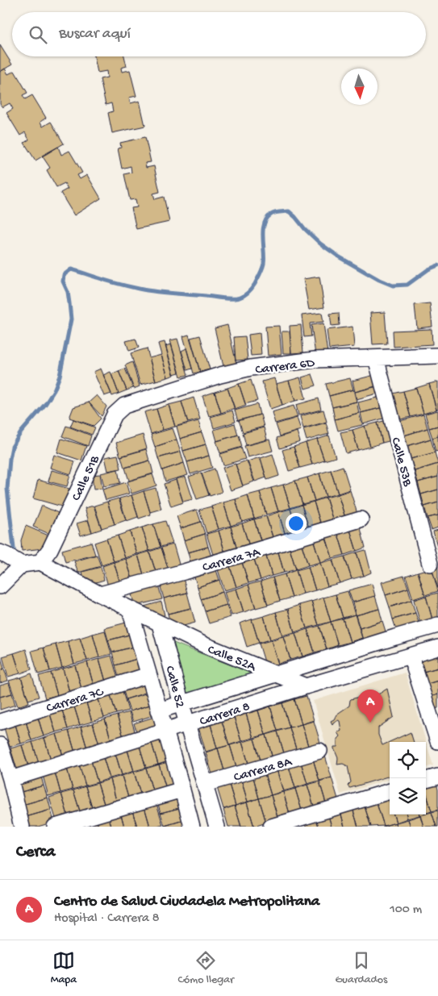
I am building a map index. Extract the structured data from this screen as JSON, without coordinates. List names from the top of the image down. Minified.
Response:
{"streets":{"street":["Carrera 6D","Calle 53B","Calle 51B","Carrera 7A","Calle 52A","Calle 52","Carrera 7C","Carrera 8","Carrera 8A"]},"crossings":[["Carrera 6D","Calle 53B"],["Carrera 6D","Calle 51B"],["Calle 52A","Calle 52"],["Calle 52A","Carrera 8"],["Calle 52","Carrera 7C"],["Calle 52","Carrera 8"],["Calle 52","Carrera 8A"]],"north":"bottom","page":{"search":"Buscar aquí","pins":"A","heading":"Cerca","list":[{"mark":"A","name":"Centro de Salud Ciudadela Metropolitana","note":"Hospital · Carrera 8","value":"100 m"}],"nav":["Mapa","Cómo llegar","Guardados"]}}
